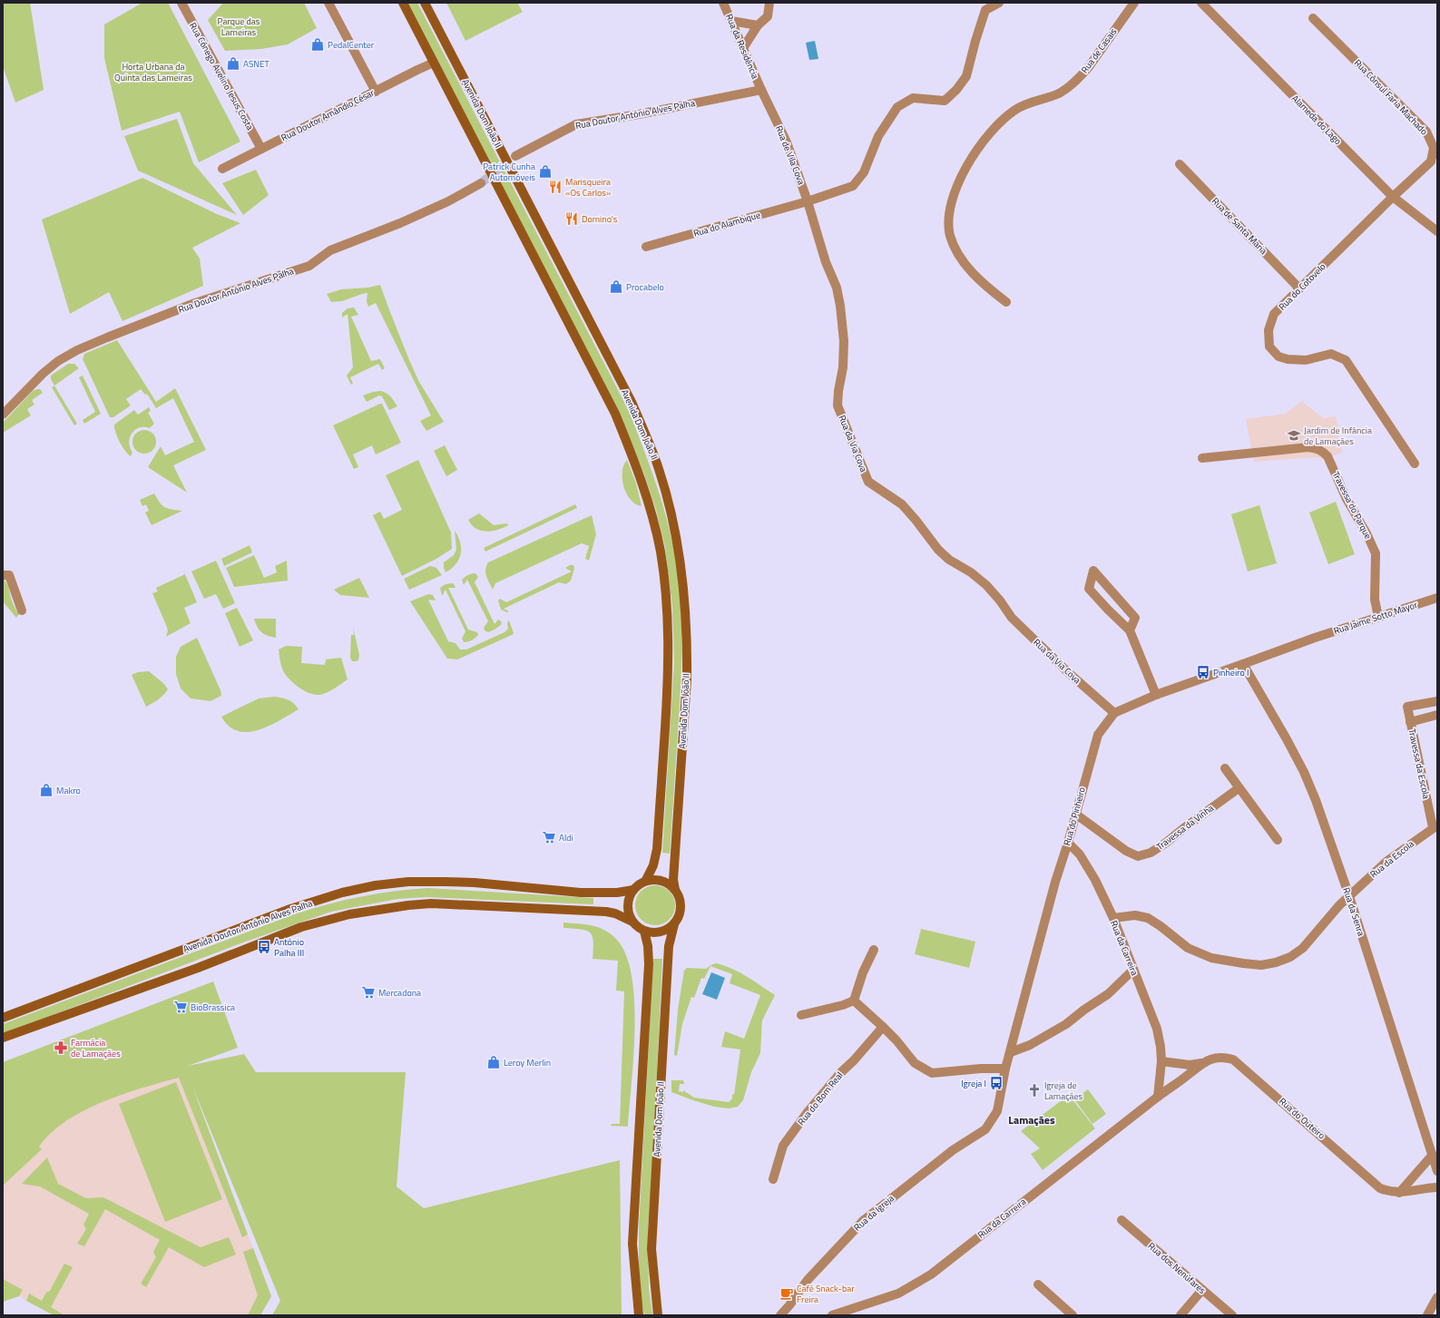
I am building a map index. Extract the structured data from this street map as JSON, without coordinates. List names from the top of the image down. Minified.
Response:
{"streets":{"main road":["Avenida Dom João II","Avenida Doutor António Alves Palha"],"street":["Rua da Residência","Rua de Casais","Rua Cónego Avelino Jesus Costa","Rua Cônsul Faria Machado","Rua Doutor António Alves Palha","Rua Doutor Amândio César","Alameda do Lago","Rua de Vila Cova","Rua do Alambique","Rua de Santa Maria","Rua do Cotovelo","Rua da Via Cova","Travessa do Parque","Rua Jaime Sotto Mayor","Travessa da Escola","Rua do Pinheiro","Travessa da Vinha","Rua da Escola","Rua da Senra","Rua da Carreira","Rua do Bom Real","Rua do Outeiro","Rua da Igreja","Rua dos Nenúfares"]},"crossings":[["Rua da Residência","Rua Doutor António Alves Palha"],["Rua da Residência","Rua de Vila Cova"],["Rua Cónego Avelino Jesus Costa","Rua Doutor Amândio César"],["Rua Cônsul Faria Machado","Alameda do Lago"],["Rua Cônsul Faria Machado","Rua do Cotovelo"],["Avenida Dom João II","Rua Doutor Amândio César"],["Avenida Dom João II","Avenida Doutor António Alves Palha"],["Rua Doutor António Alves Palha","Rua de Vila Cova"],["Alameda do Lago","Rua do Cotovelo"],["Rua de Vila Cova","Rua do Alambique"],["Rua de Vila Cova","Rua da Via Cova"],["Rua do Alambique","Rua da Via Cova"],["Rua de Santa Maria","Rua do Cotovelo"],["Rua da Via Cova","Rua do Pinheiro"],["Travessa do Parque","Rua Jaime Sotto Mayor"],["Rua Jaime Sotto Mayor","Rua do Pinheiro"],["Travessa da Escola","Rua da Escola"],["Rua do Pinheiro","Travessa da Vinha"],["Rua do Pinheiro","Rua da Senra"],["Rua do Pinheiro","Rua da Carreira"],["Rua do Pinheiro","Rua da Igreja"],["Rua da Escola","Rua da Senra"],["Rua da Escola","Rua da Carreira"],["Rua da Carreira","Rua do Outeiro"]],"districts":["Lamaçães"],"parks":["Parque das Lameiras","Horta Urbana da Quinta das Lameiras"],"places":{"shop":["PedalCenter","ASNET","Patrick Cunha Automóveis","Procabelo","Makro","Leroy Merlin"],"restaurant":["Marisqueira «Os Carlos»","Domino's"],"school or university":["Jardim de Infância de Lamaçães"],"bus stop":["Pinheiro I","António Palha III","Igreja I"],"supermarket":["Aldi","Mercadona","BioBrassica"],"pharmacy":["Farmácia de Lamaçães"],"church":["Igreja de Lamaçães"],"cafe":["Café Snack-bar Freira"]}}
